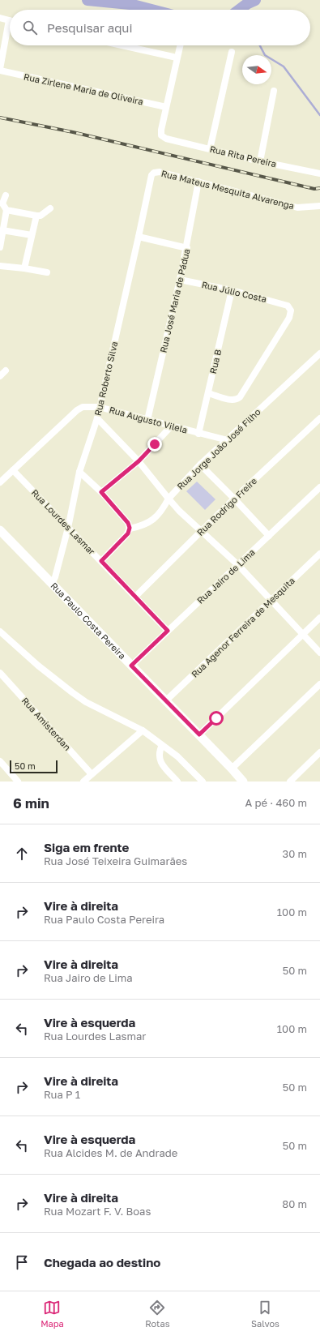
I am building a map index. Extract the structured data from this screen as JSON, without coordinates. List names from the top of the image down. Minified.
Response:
{"streets":{"street":["Rua Zirlene Maria de Oliveira","Rua Rita Pereira","Rua Mateus Mesquita Alvarenga","Rua Júlio Costa","Rua José Maria de Pádua","Rua B","Rua Roberto Silva","Rua Augusto Vilela","Rua Jorge João José Filho","Rua Rodrigo Freire","Rua Lourdes Lasmar","Rua Jairo de Lima","Rua Paulo Costa Pereira","Rua Agenor Ferreira de Mesquita","Rua Amisterdan"]},"crossings":[["Rua Zirlene Maria de Oliveira","Rua Rita Pereira"],["Rua Mateus Mesquita Alvarenga","Rua José Maria de Pádua"],["Rua Mateus Mesquita Alvarenga","Rua Roberto Silva"],["Rua Júlio Costa","Rua José Maria de Pádua"],["Rua Júlio Costa","Rua B"],["Rua José Maria de Pádua","Rua Augusto Vilela"],["Rua B","Rua Augusto Vilela"],["Rua Roberto Silva","Rua Augusto Vilela"],["Rua Roberto Silva","Rua Jorge João José Filho"],["Rua Roberto Silva","Rua Lourdes Lasmar"],["Rua Roberto Silva","Rua Paulo Costa Pereira"],["Rua Augusto Vilela","Rua Jorge João José Filho"],["Rua Augusto Vilela","Rua Lourdes Lasmar"],["Rua Rodrigo Freire","Rua Lourdes Lasmar"],["Rua Lourdes Lasmar","Rua Jairo de Lima"],["Rua Jairo de Lima","Rua Paulo Costa Pereira"],["Rua Paulo Costa Pereira","Rua Agenor Ferreira de Mesquita"]],"scale_bar":"50 m","north":"right","page":{"search":"Pesquisar aqui","scale":"50 m","heading":["6 min","A pé · 460 m"],"list":[["Siga em frente","Rua José Teixeira Guimarães","30 m"],["Vire à direita","Rua Paulo Costa Pereira","100 m"],["Vire à direita","Rua Jairo de Lima","50 m"],["Vire à esquerda","Rua Lourdes Lasmar","100 m"],["Vire à direita","Rua P 1","50 m"],["Vire à esquerda","Rua Alcides M. de Andrade","50 m"],["Vire à direita","Rua Mozart F. V. Boas","80 m"],"Chegada ao destino"],"nav":["Mapa","Rotas","Salvos"]}}
